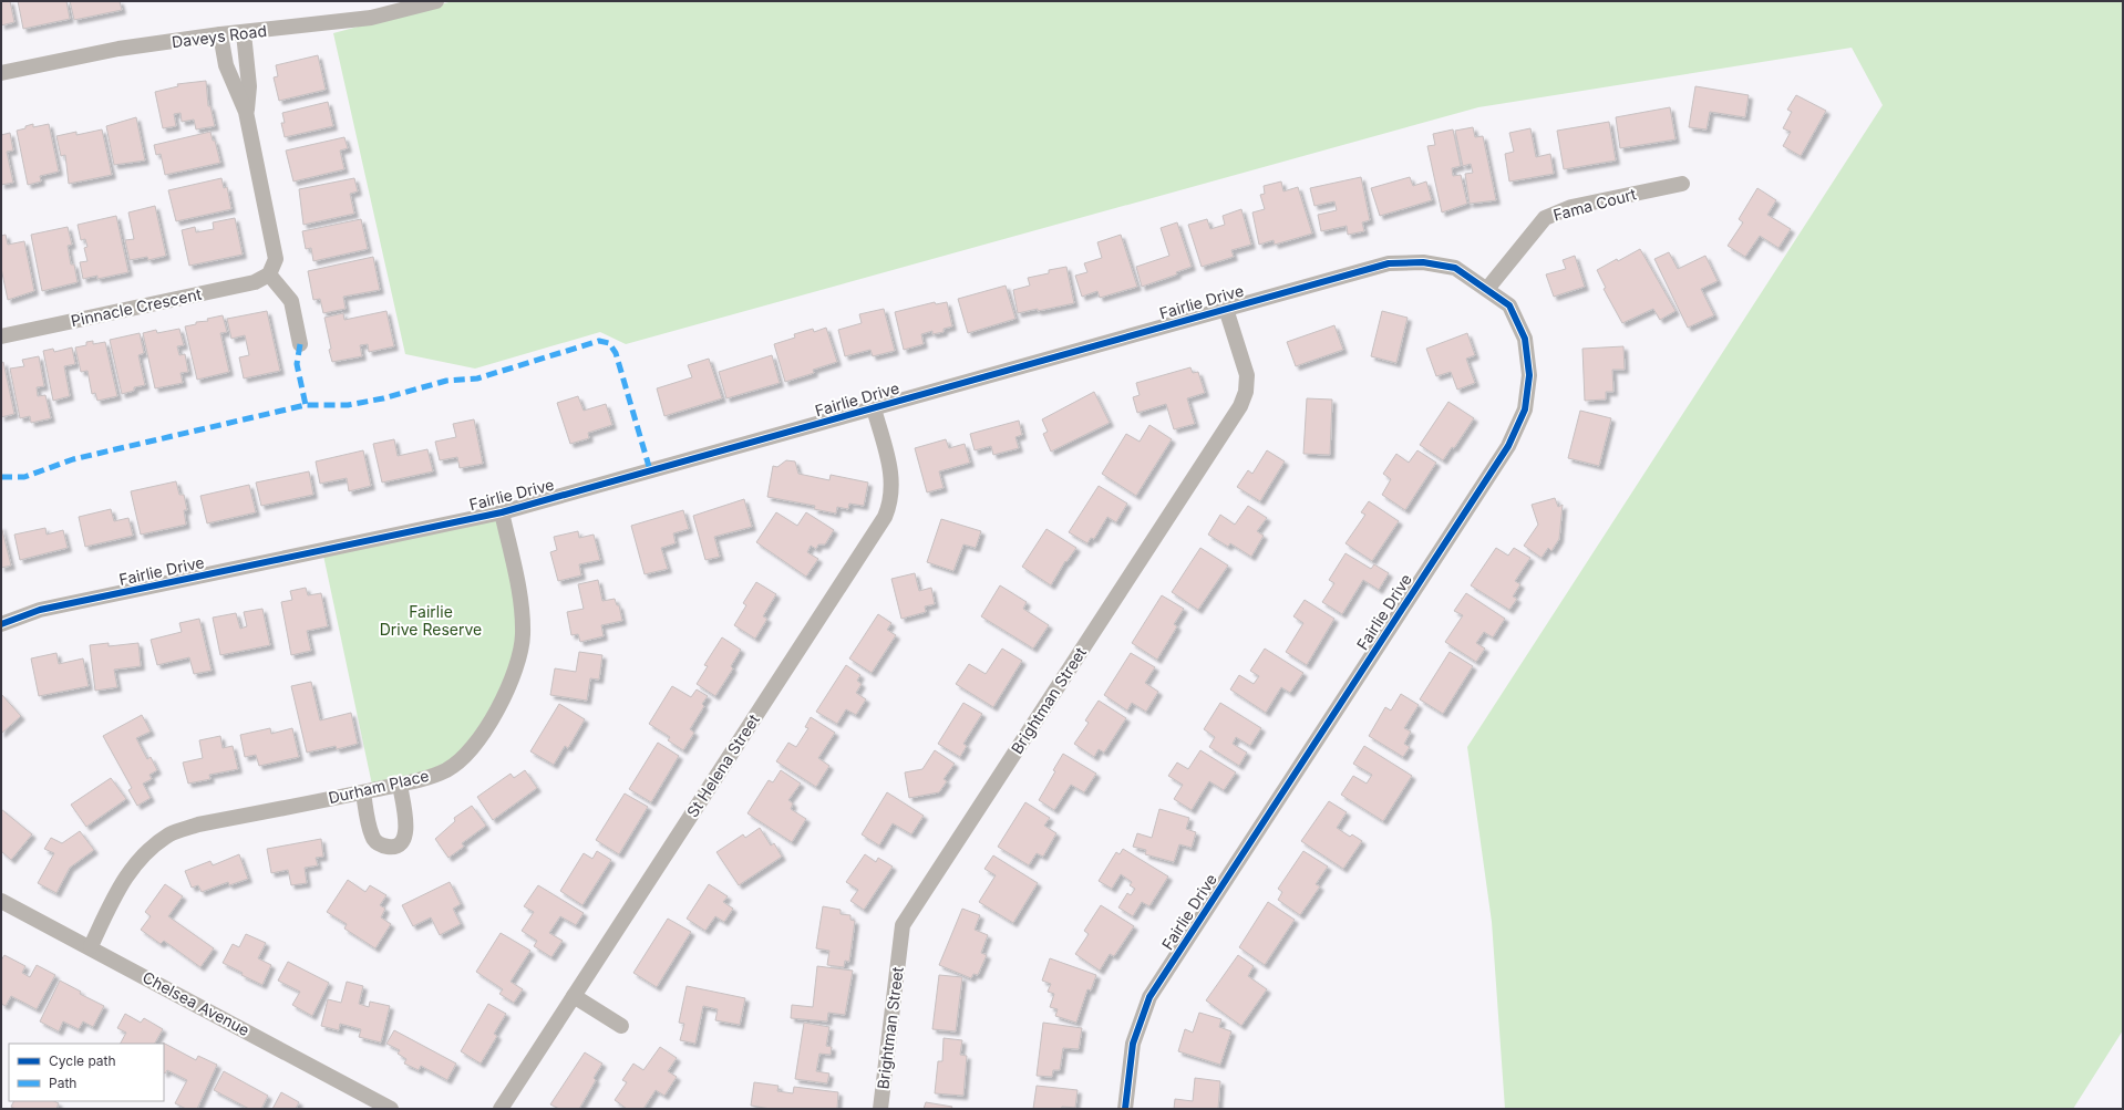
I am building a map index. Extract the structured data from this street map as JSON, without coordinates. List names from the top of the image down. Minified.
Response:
{"streets":{"street":["Daveys Road","Fama Court","Fairlie Drive","Pinnacle Crescent","Brightman Street","St Helena Street","Durham Place","Chelsea Avenue"]},"crossings":[["Fama Court","Fairlie Drive"],["Fairlie Drive","Brightman Street"],["Fairlie Drive","St Helena Street"],["Fairlie Drive","Durham Place"],["Durham Place","Chelsea Avenue"]],"parks":["Fairlie Drive Reserve"],"legend":["Cycle path","Path"]}
